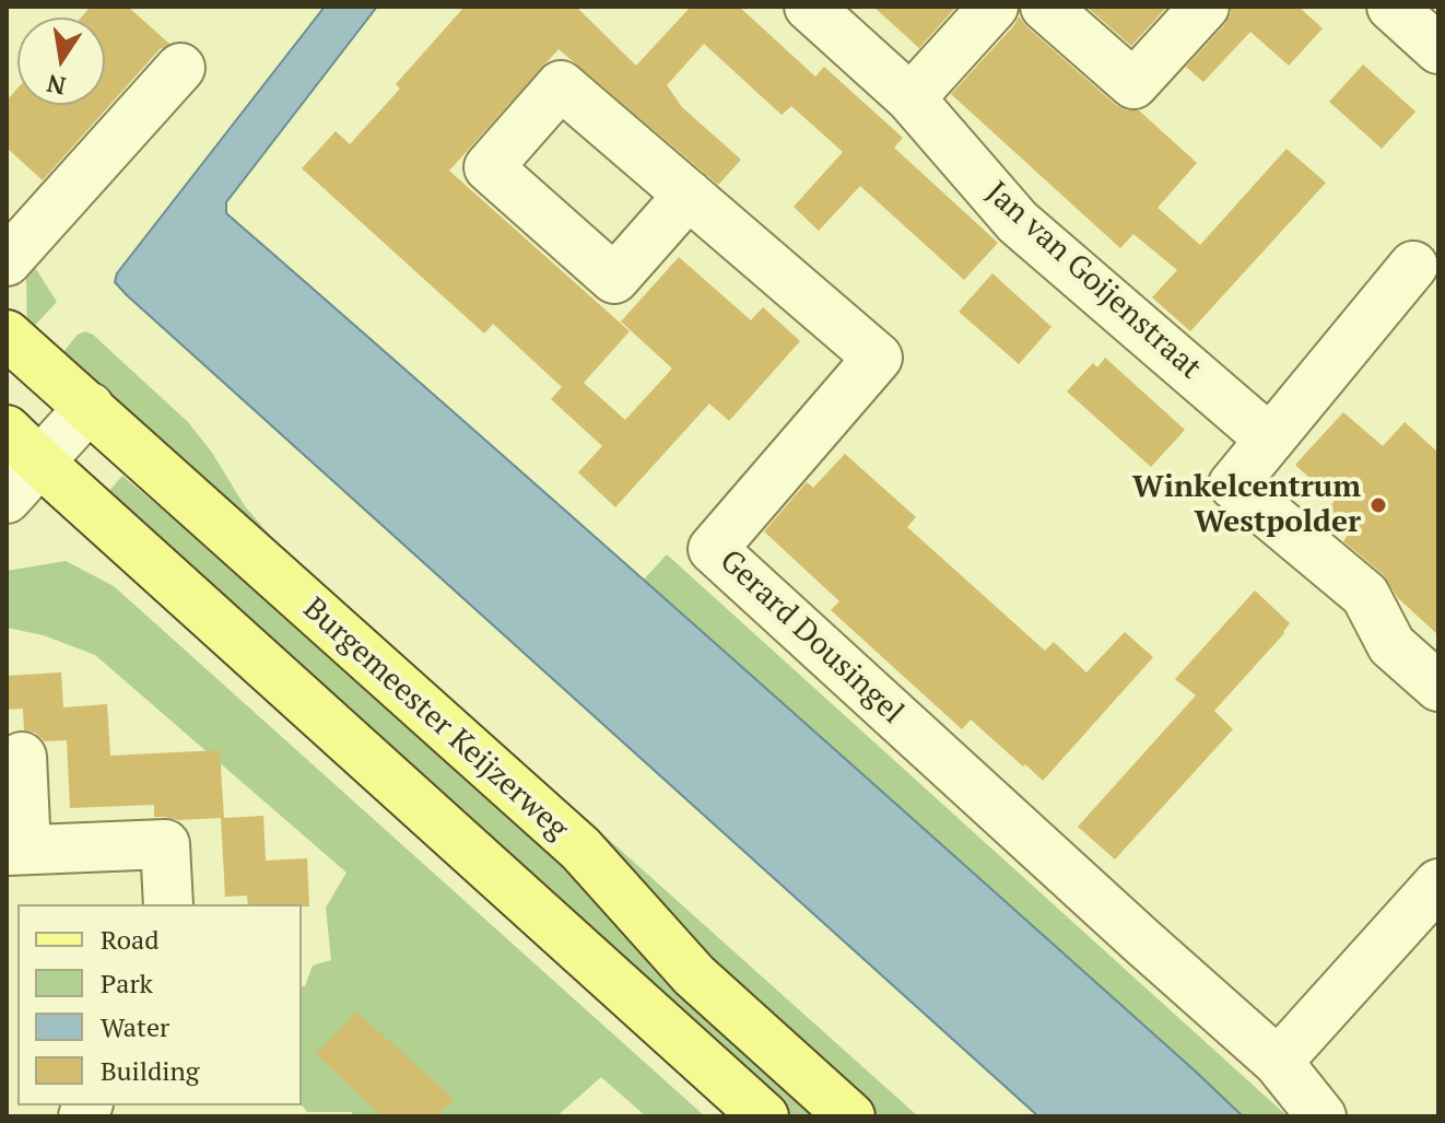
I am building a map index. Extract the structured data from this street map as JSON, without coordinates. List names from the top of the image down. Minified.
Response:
{"streets":{"main road":["Burgemeester Keijzerweg"],"street":["Jan van Goijenstraat","Gerard Dousingel"]},"places":["Winkelcentrum Westpolder"],"legend":["Road","Park","Water","Building"],"north":"bottom"}
